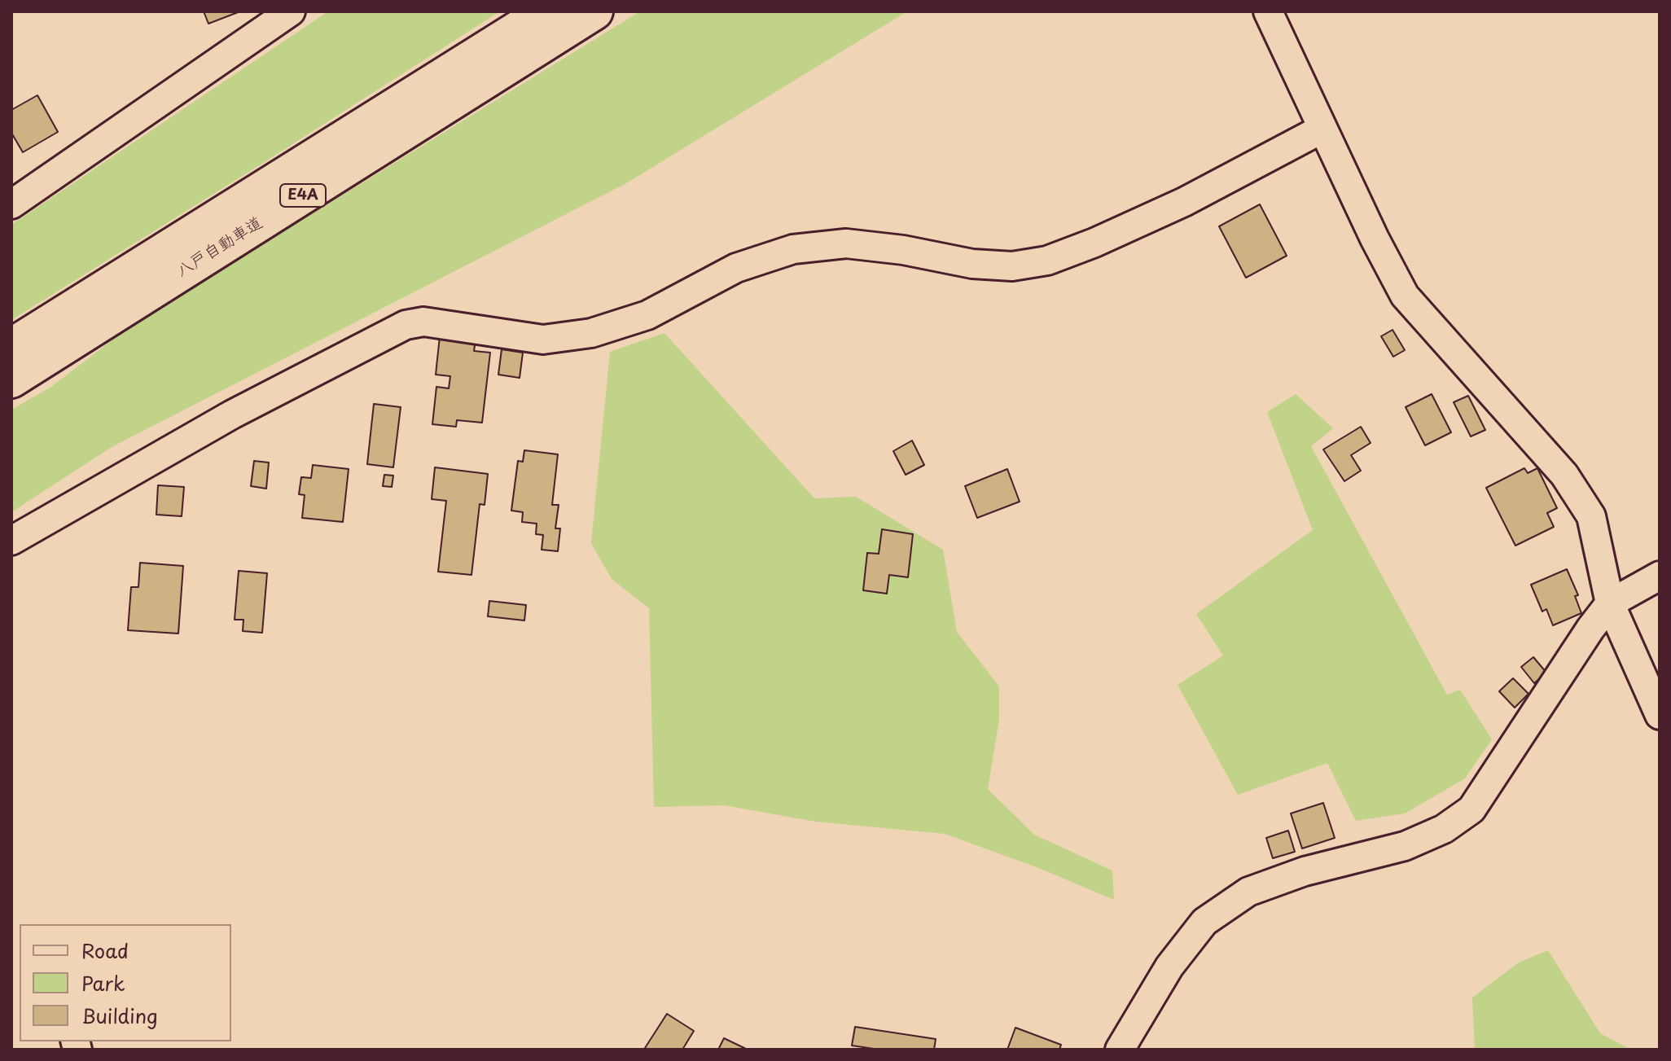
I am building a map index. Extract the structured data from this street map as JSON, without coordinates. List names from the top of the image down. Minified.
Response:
{"streets":{"highway":["E4A","八戸自動車道"]},"legend":["Road","Park","Building"]}
